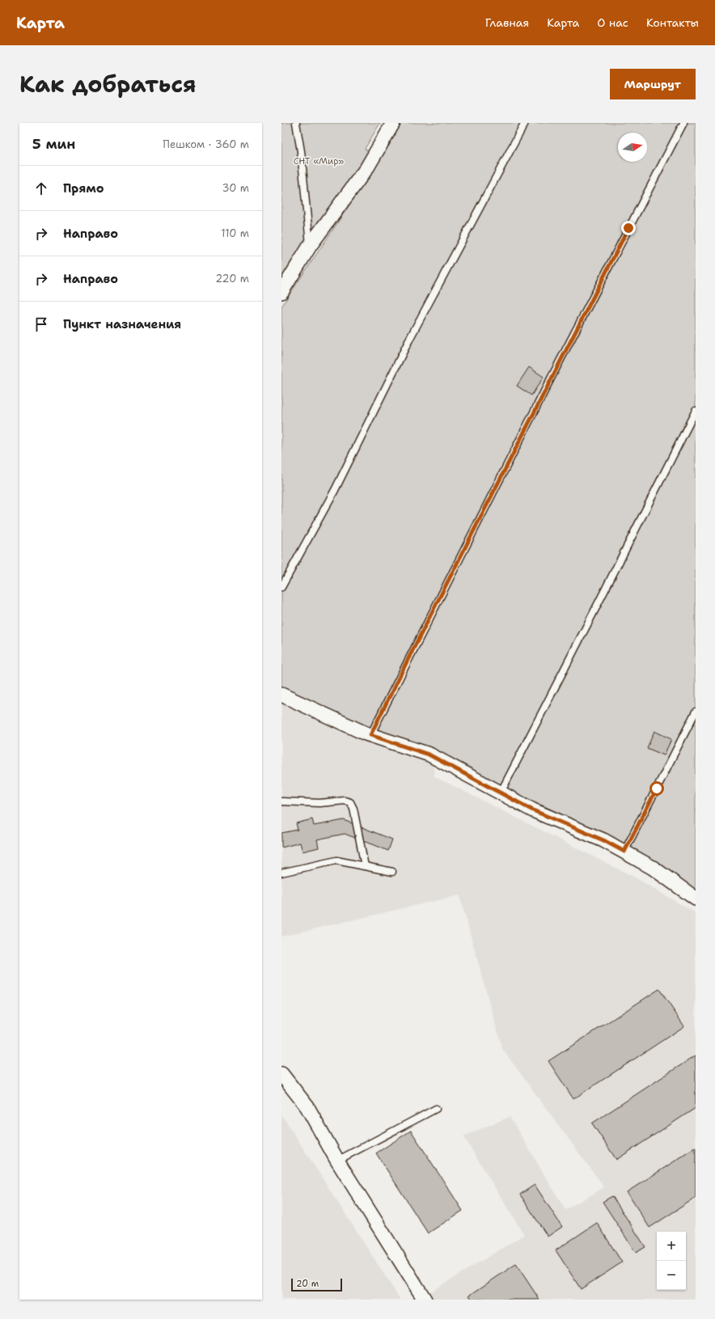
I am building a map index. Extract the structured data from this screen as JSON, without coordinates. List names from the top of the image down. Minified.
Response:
{"parks":["СНТ «Мир»"],"scale_bar":"20 m","north":"right","page":{"header":"Карта","nav":["Главная","Карта","О нас","Контакты"],"title":"Как добраться","buttons":"Маршрут","heading":["5 мин","Пешком · 360 m"],"list":[["Прямо","30 m"],["Направо","110 m"],["Направо","220 m"],"Пункт назначения"],"map_buttons":["+","−"],"scale":"20 m"}}
